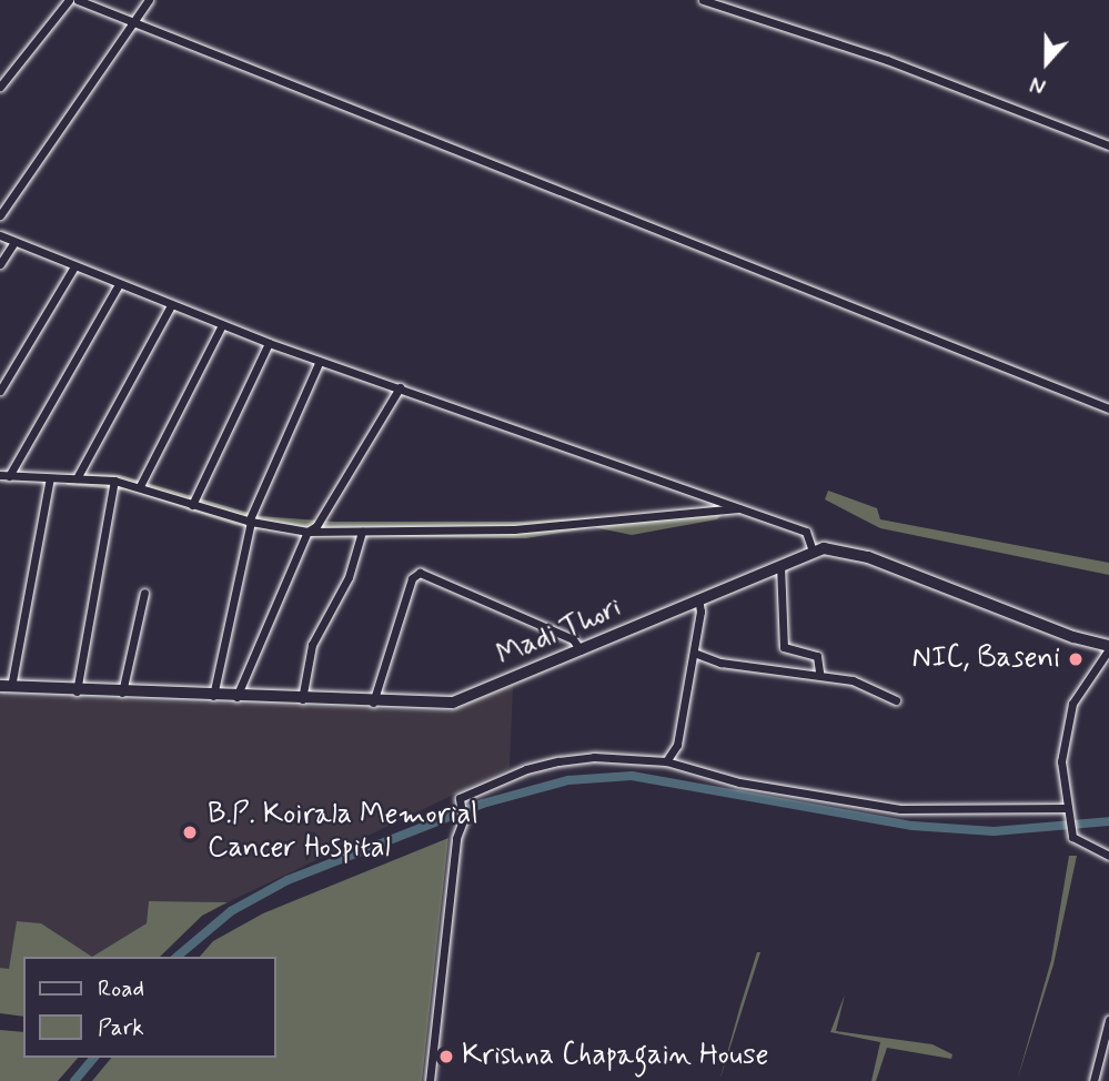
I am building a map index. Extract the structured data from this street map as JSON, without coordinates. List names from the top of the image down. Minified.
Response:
{"streets":{"main road":["Madi Thori"]},"places":["NIC, Baseni","B.P. Koirala Memorial Cancer Hospital","Krishna Chapagain House"],"legend":["Road","Park"],"north":"bottom"}
